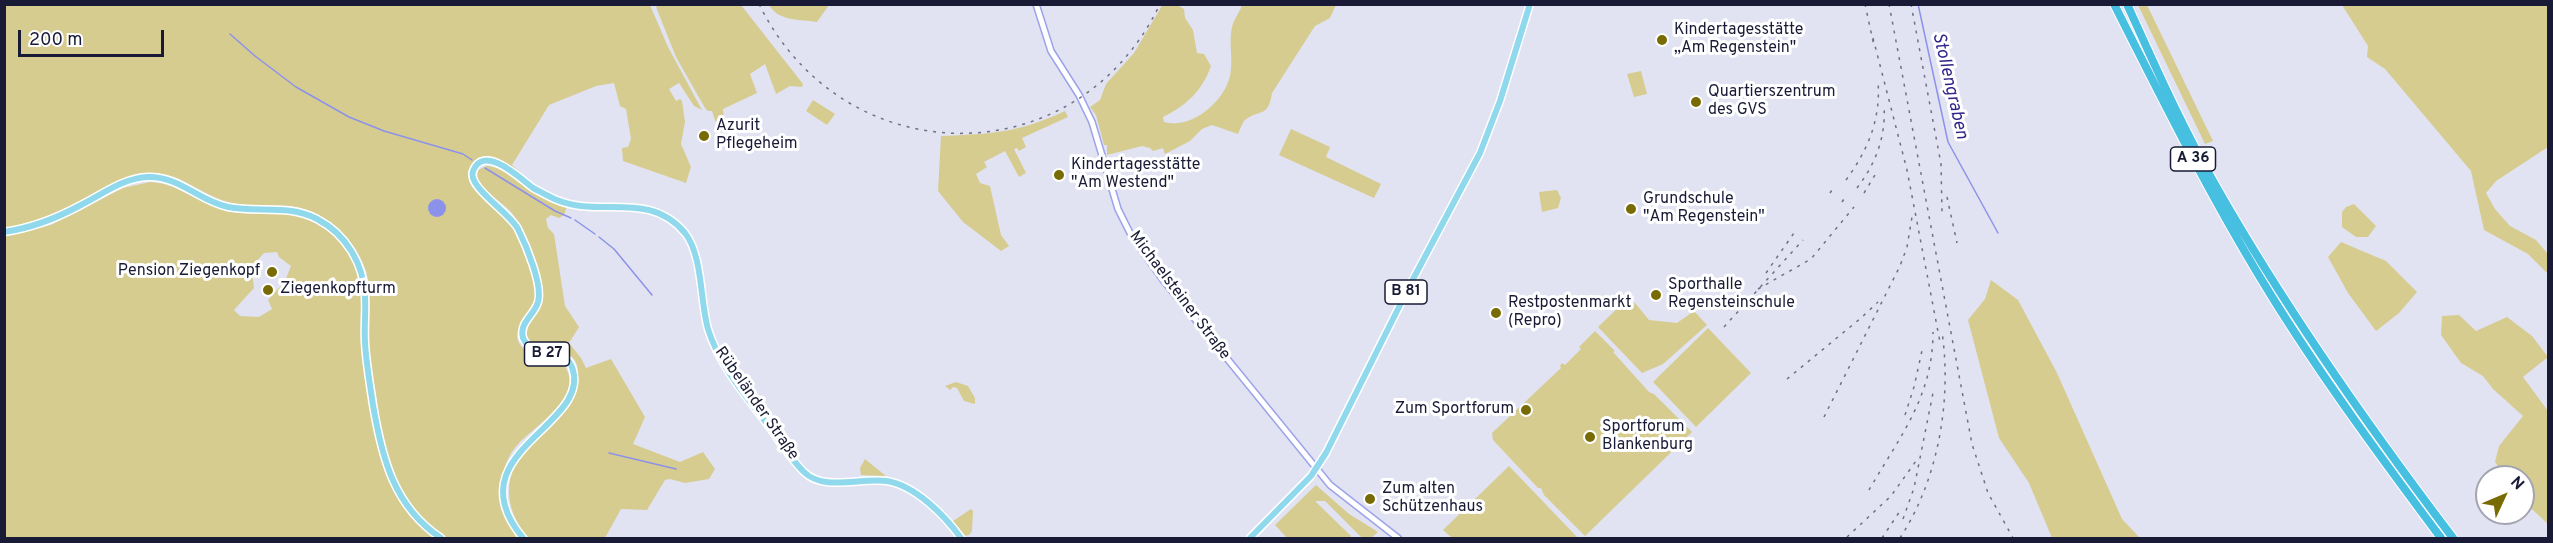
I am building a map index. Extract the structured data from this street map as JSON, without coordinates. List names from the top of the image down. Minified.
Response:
{"streets":{"highway":["A 36"],"main road":["B 81","B 27","Rübeländer Straße"],"street":["Michaelsteiner Straße"]},"crossings":[["B 81","Michaelsteiner Straße"]],"water":["Stollengraben"],"places":["Kindertagesstätte „Am Regenstein\"","Quartierszentrum des GVS","Azurit Pflegeheim","Kindertagesstätte \"Am Westend\"","Grundschule \"Am Regenstein\"","Pension Ziegenkopf","Ziegenkopfturm","Sporthalle Regensteinschule","Restpostenmarkt (Repro)","Zum Sportforum","Sportforum Blankenburg","Zum alten Schützenhaus"],"scale_bar":"200 m","north":"top right"}
